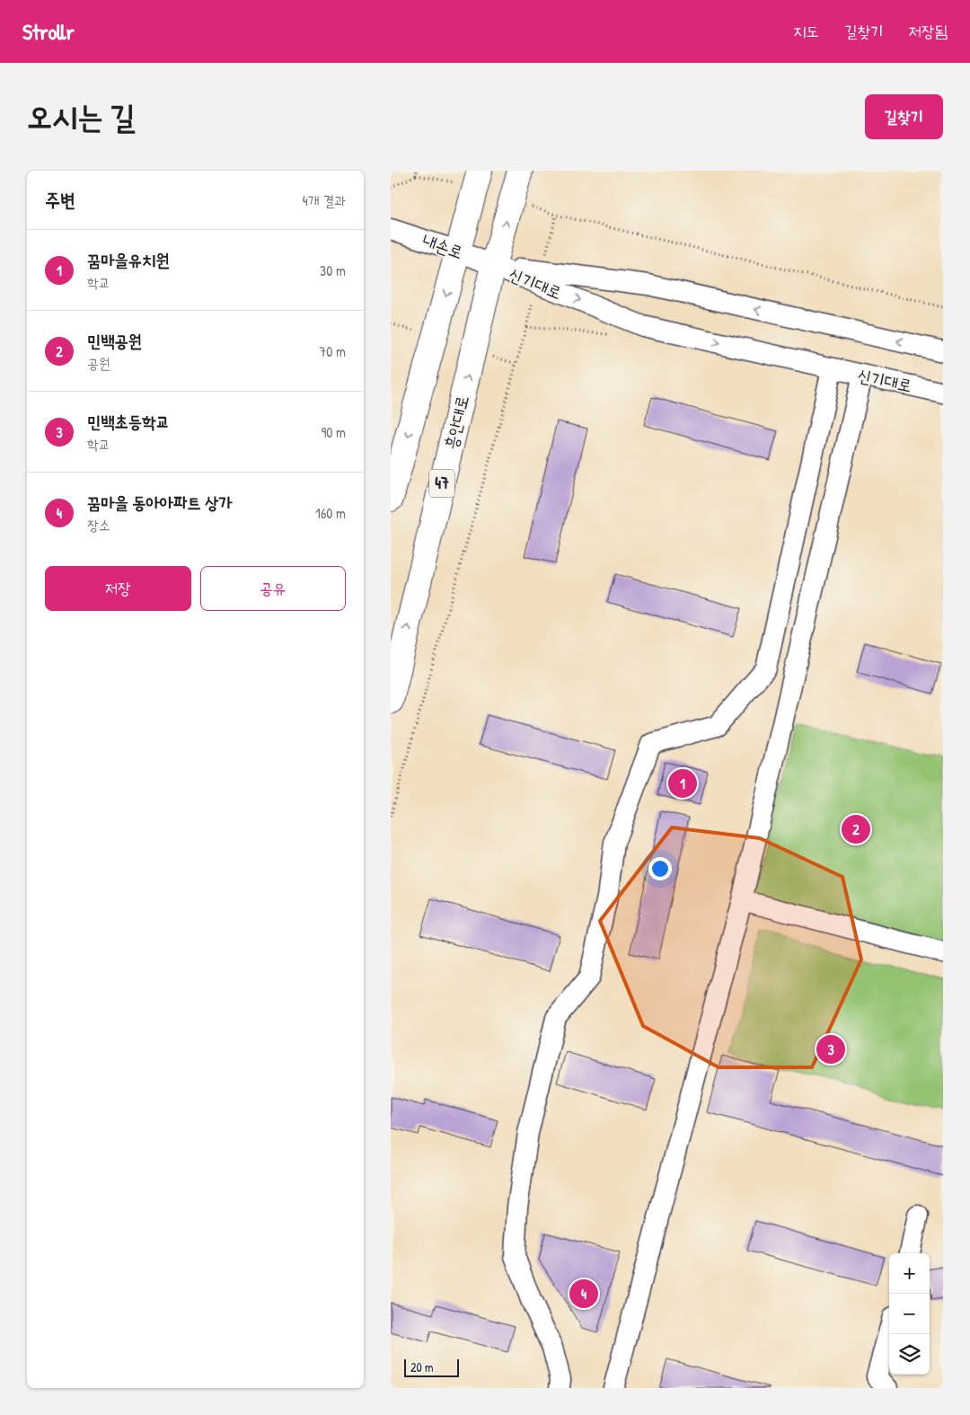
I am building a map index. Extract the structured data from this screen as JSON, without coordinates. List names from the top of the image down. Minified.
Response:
{"streets":{"main road":["흥안대로","47"],"street":["내손로","신기대로"]},"crossings":[["내손로","신기대로"],["내손로","흥안대로"],["신기대로","흥안대로"]],"scale_bar":"20 m","page":{"header":"Strollr","nav":["지도","길찾기","저장됨"],"buttons":["길찾기",["저장","공유"]],"title":"오시는 길","heading":["주변","4개 결과"],"list":[{"mark":"1","name":"꿈마을유치원","note":"학교","value":"30 m"},{"mark":"2","name":"민백공원","note":"공원","value":"70 m"},{"mark":"3","name":"민백초등학교","note":"학교","value":"90 m"},{"mark":"4","name":"꿈마을 동아아파트 상가","note":"장소","value":"160 m"}],"pins":["1","2","3","4"],"map_buttons":["+","−"],"scale":"20 m"}}
